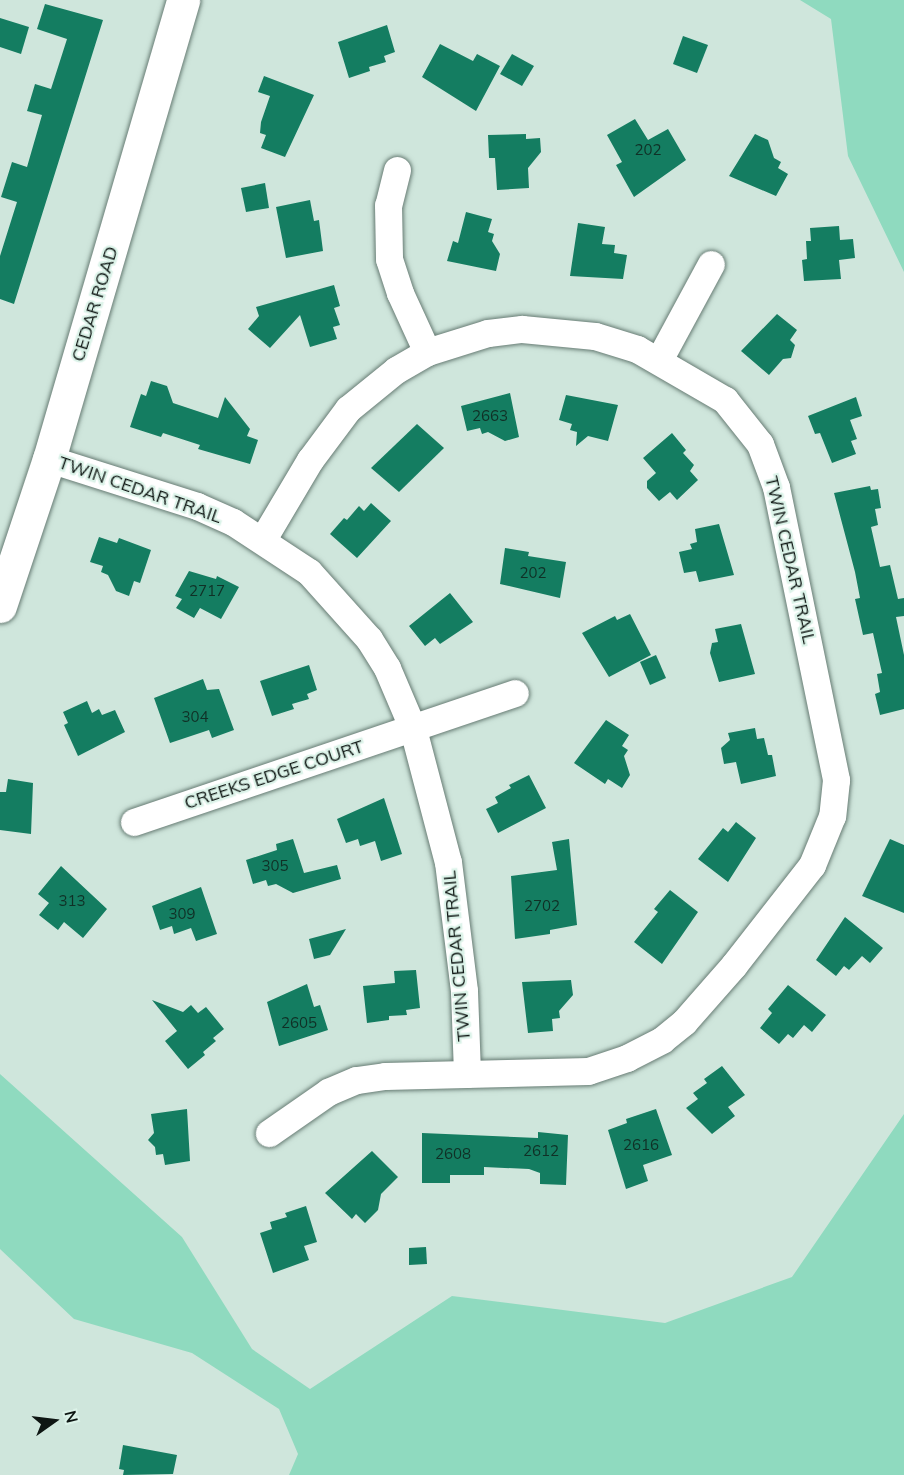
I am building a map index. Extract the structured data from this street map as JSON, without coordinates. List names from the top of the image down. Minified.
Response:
{"streets":{"street":["CEDAR ROAD","TWIN CEDAR TRAIL","CREEKS EDGE COURT"]},"crossings":[["CEDAR ROAD","TWIN CEDAR TRAIL"],["TWIN CEDAR TRAIL","CREEKS EDGE COURT"]],"house_numbers":["202","2663","202","2717","304","305","313","2702","309","2605","2616","2612","2608"],"north":"right"}
